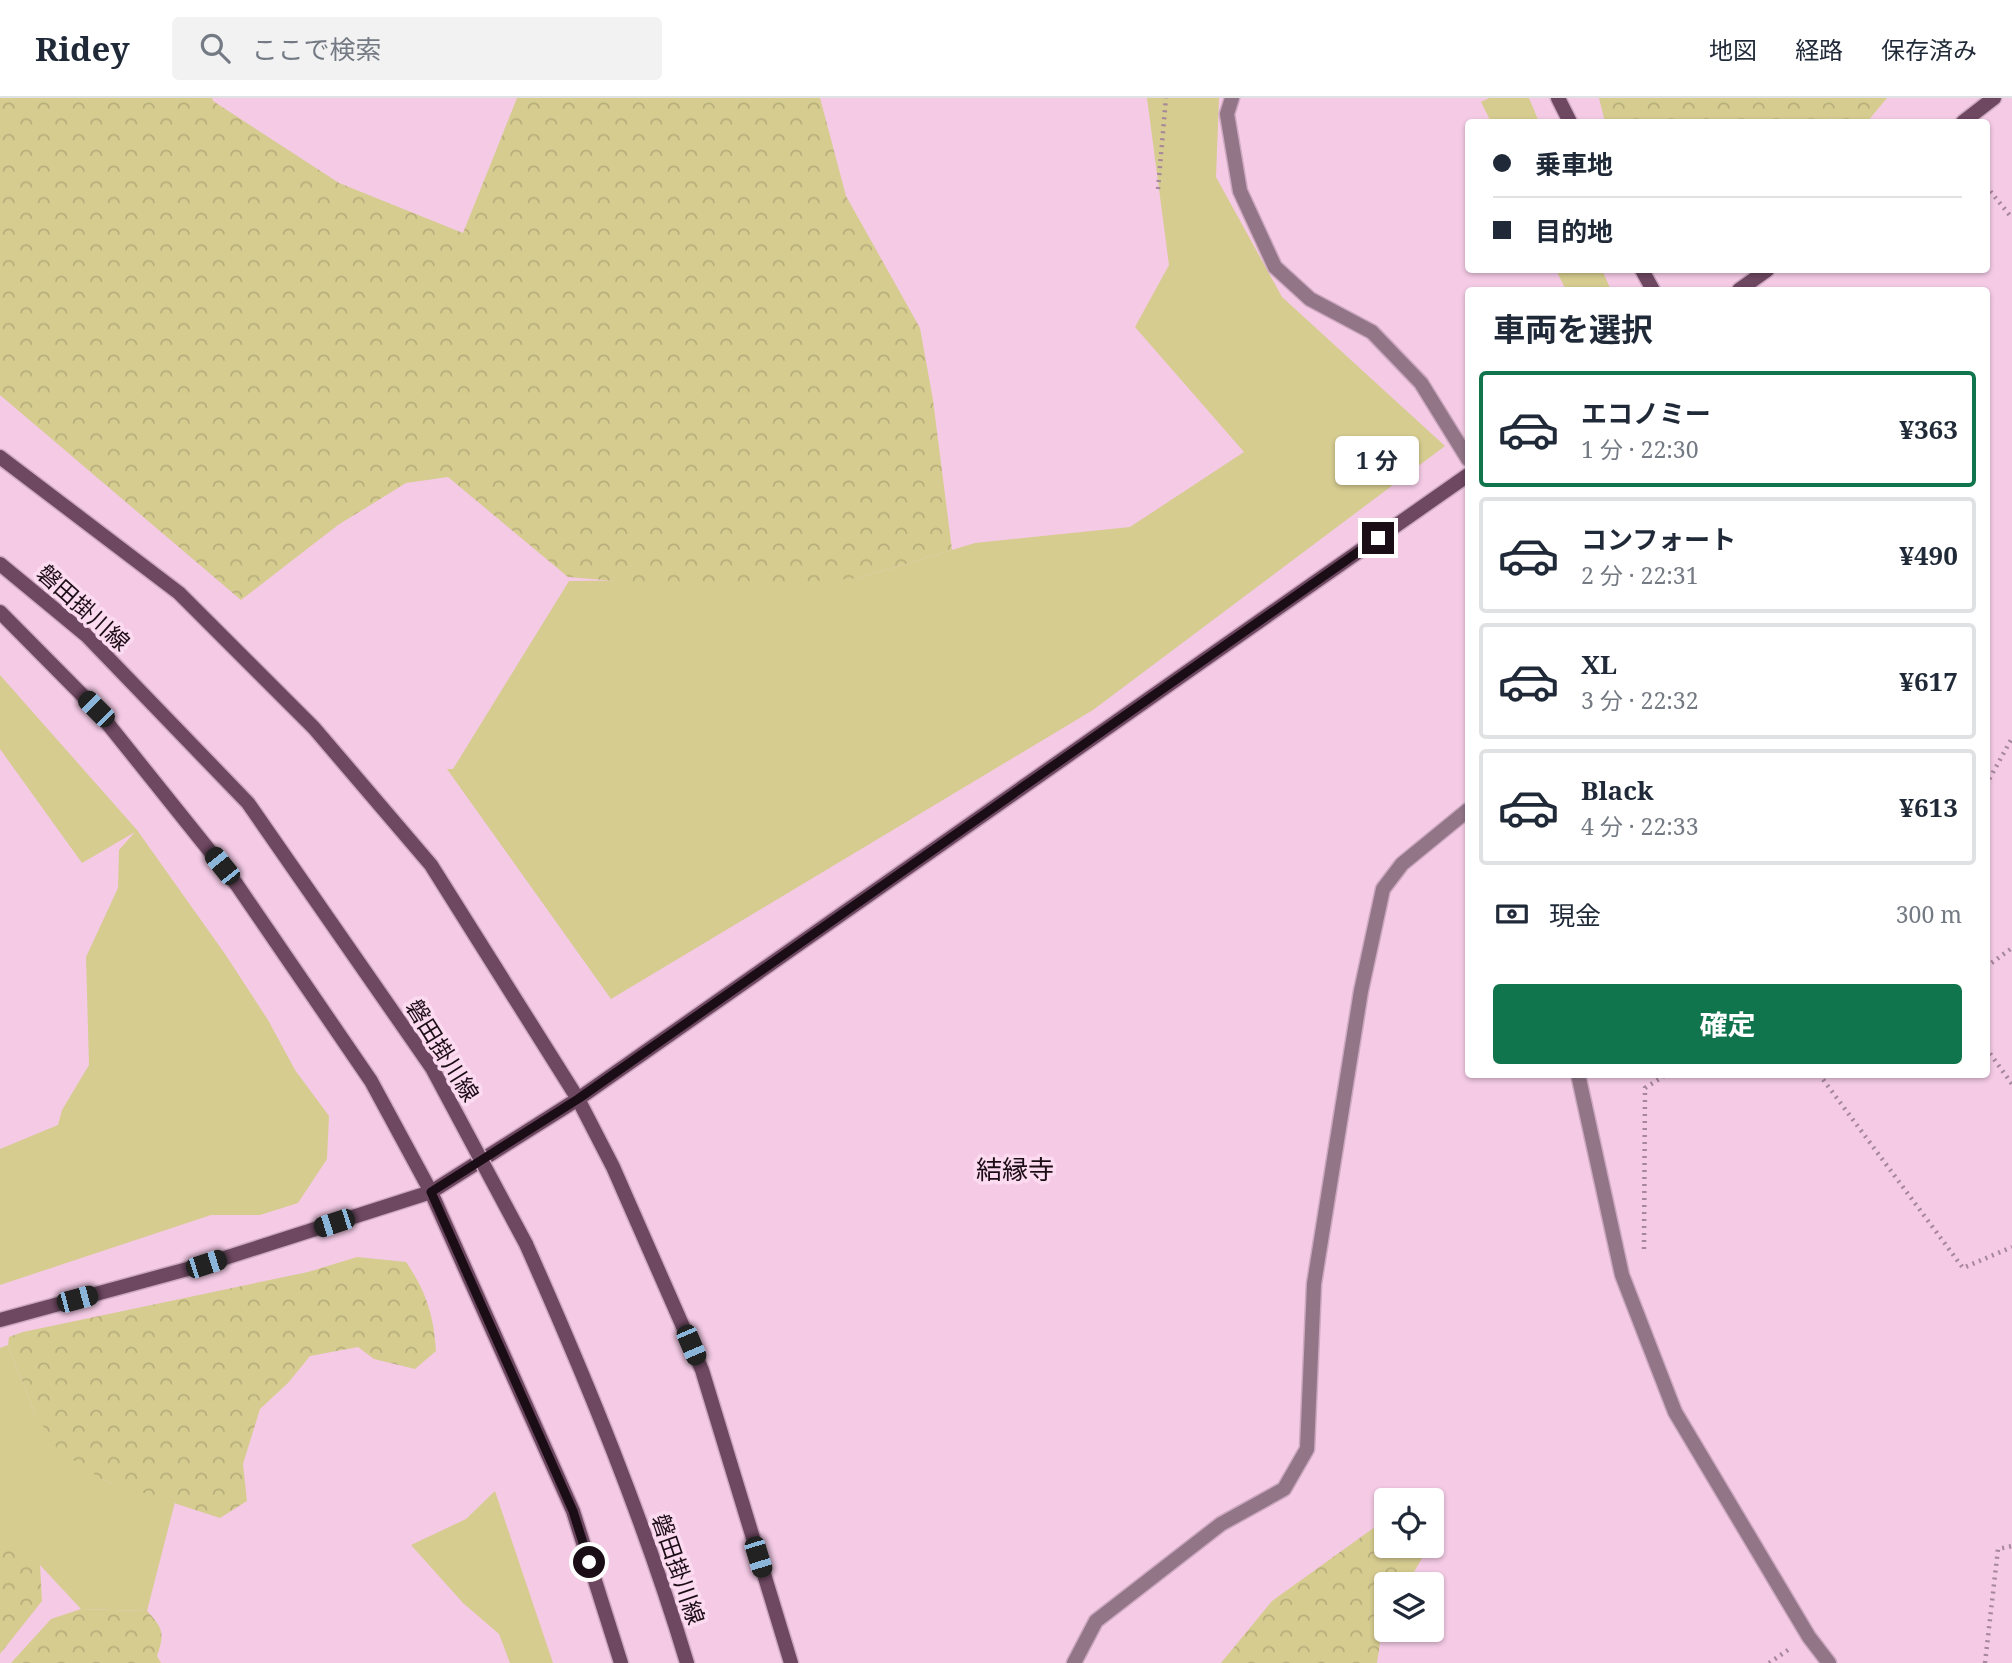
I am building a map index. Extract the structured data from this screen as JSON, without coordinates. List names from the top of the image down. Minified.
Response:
{"streets":{"main road":["磐田掛川線"]},"districts":["結縁寺"],"page":{"header":"Ridey","search":"ここで検索","nav":["地図","経路","保存済み"],"banner":["乗車地","目的地"],"heading":"車両を選択","list":[{"name":"エコノミー","note":"1 分 · 22:30","value":"¥363"},{"name":"コンフォート","note":"2 分 · 22:31","value":"¥490"},{"name":"XL","note":"3 分 · 22:32","value":"¥617"},{"name":"Black","note":"4 分 · 22:33","value":"¥613"}],"bubble":"1 分","pay":["現金","300 m"],"buttons":"確定"}}
